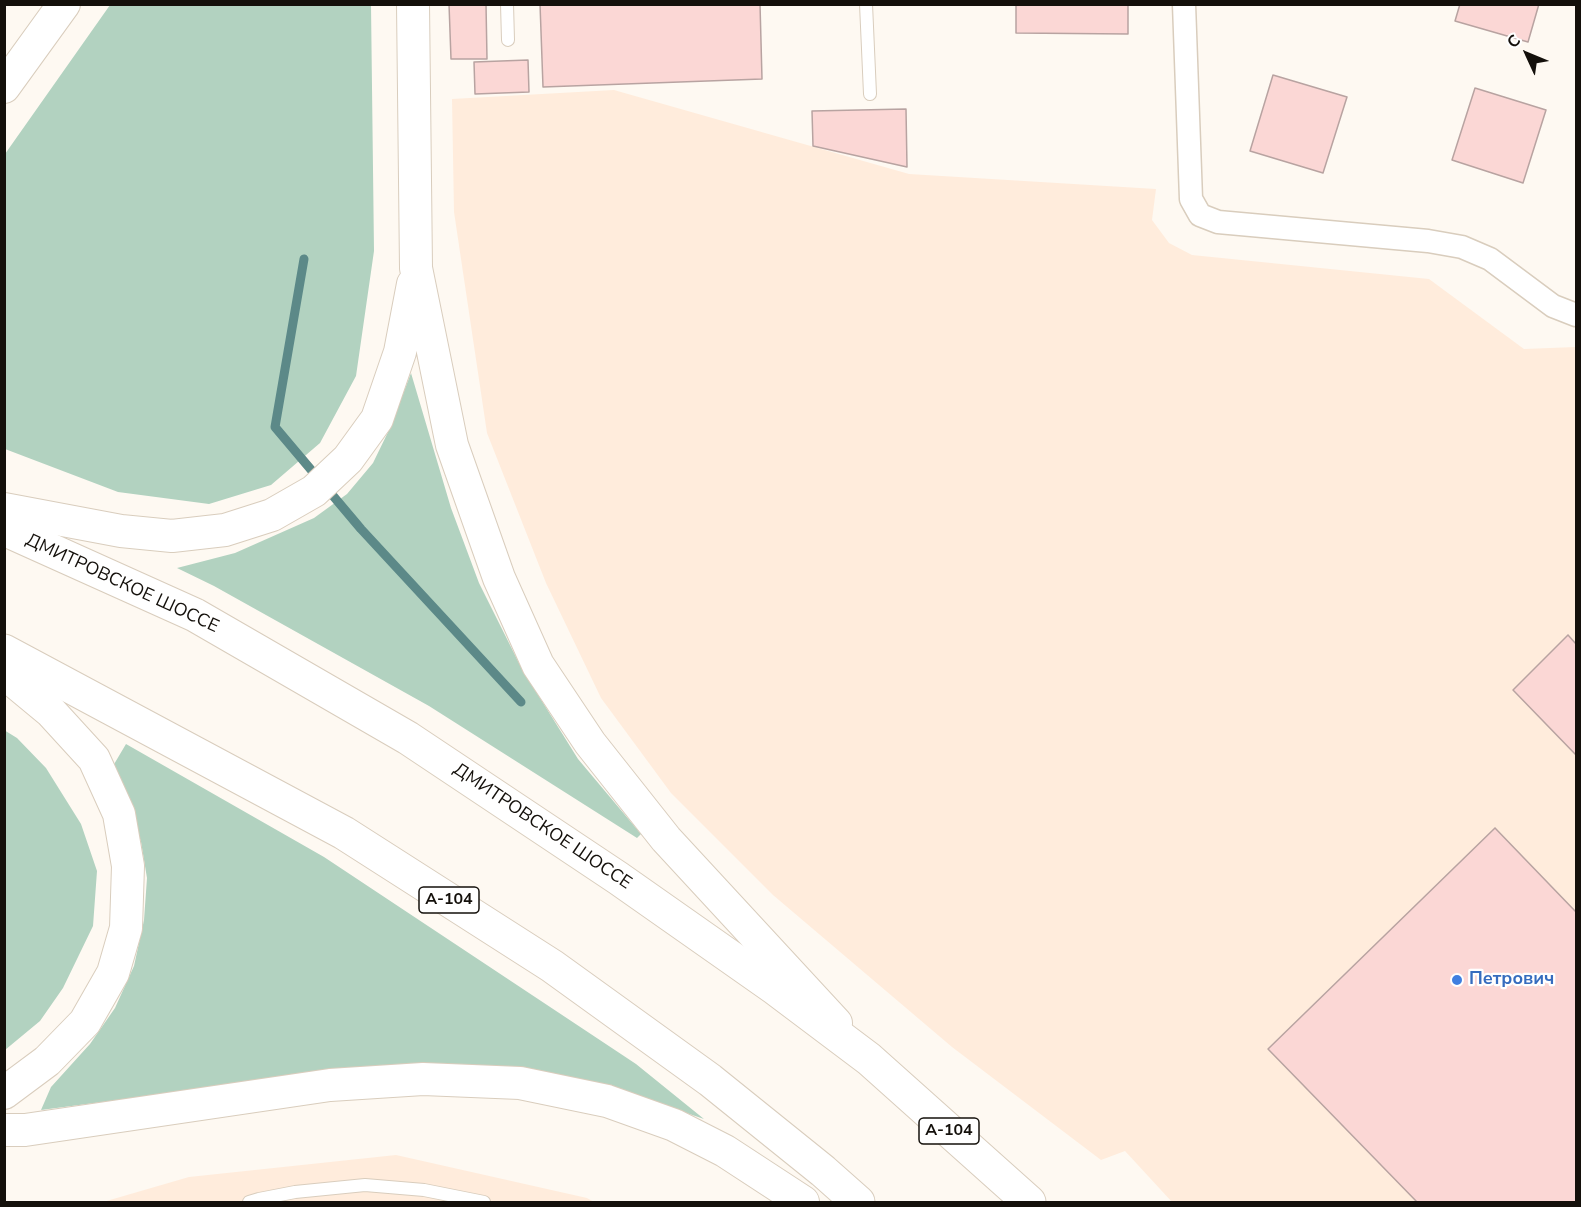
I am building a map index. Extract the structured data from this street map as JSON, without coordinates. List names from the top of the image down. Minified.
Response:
{"streets":{"highway":["ДМИТРОВСКОЕ ШОССЕ","А-104"]},"crossings":[["ДМИТРОВСКОЕ ШОССЕ","А-104"]],"places":["Петрович"],"north":"top left"}
